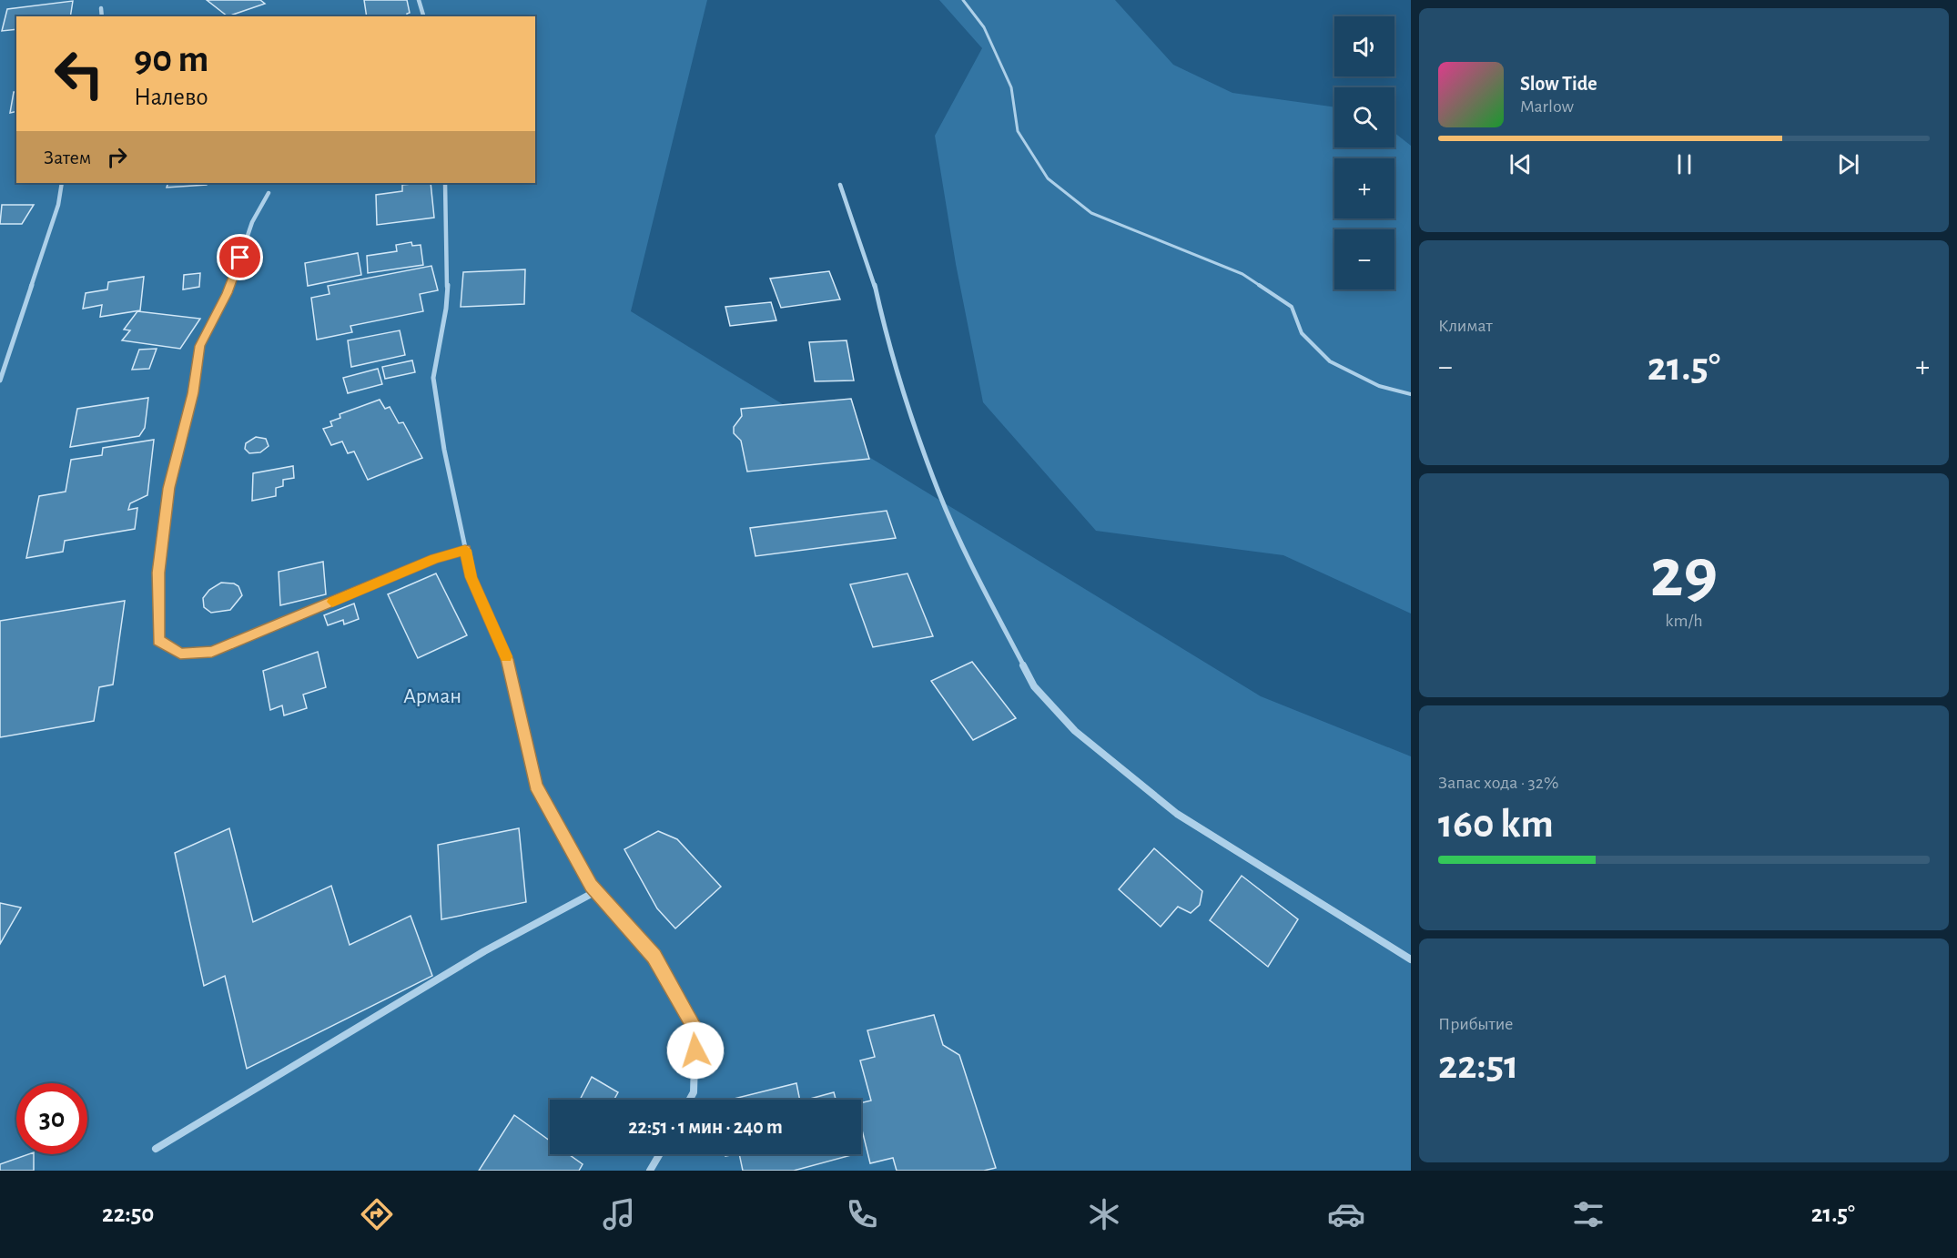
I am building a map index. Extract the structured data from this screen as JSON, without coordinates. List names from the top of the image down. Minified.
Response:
{"parks":["Арман"],"page":{"map_buttons":["+","−"],"turn":["90 m","Налево"],"song":["Slow Tide","Marlow"],"then":"Затем","tile":["Климат",["29","km/h"],["Запас хода · 32%","160 km"],["Прибытие","22:51"]],"heat":["−","21.5°","+"],"limit":"30","trip":"22:51 · 1 мин · 240 m","tabs":["22:50","21.5°"]}}
